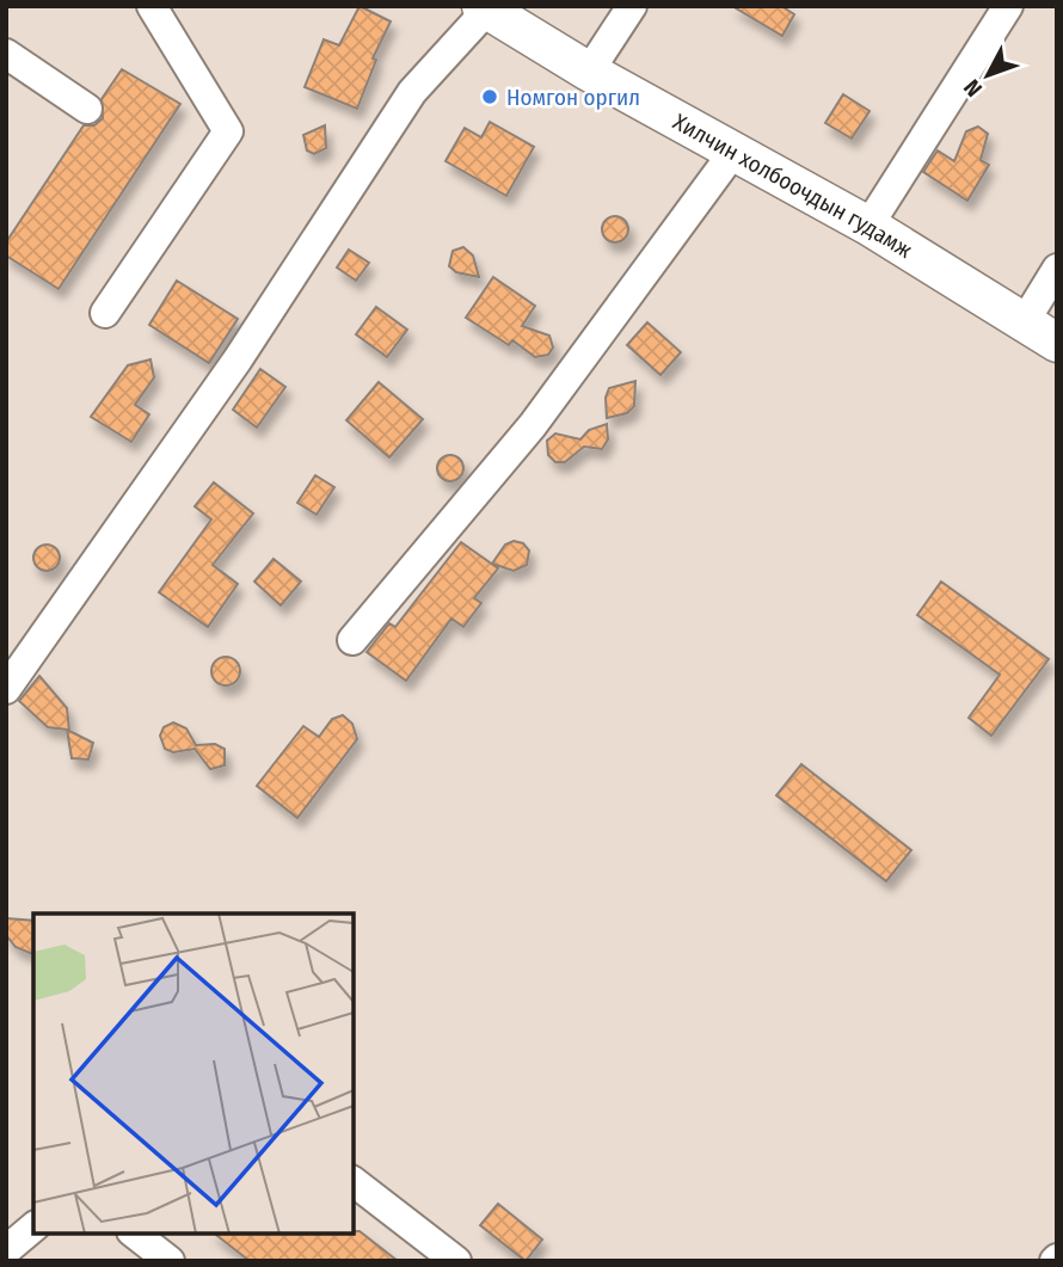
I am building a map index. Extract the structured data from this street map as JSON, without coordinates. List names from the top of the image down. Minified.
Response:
{"streets":{"main road":["Хилчин холбоочдын гудамж"]},"places":["Номгон оргил"],"north":"bottom left"}
